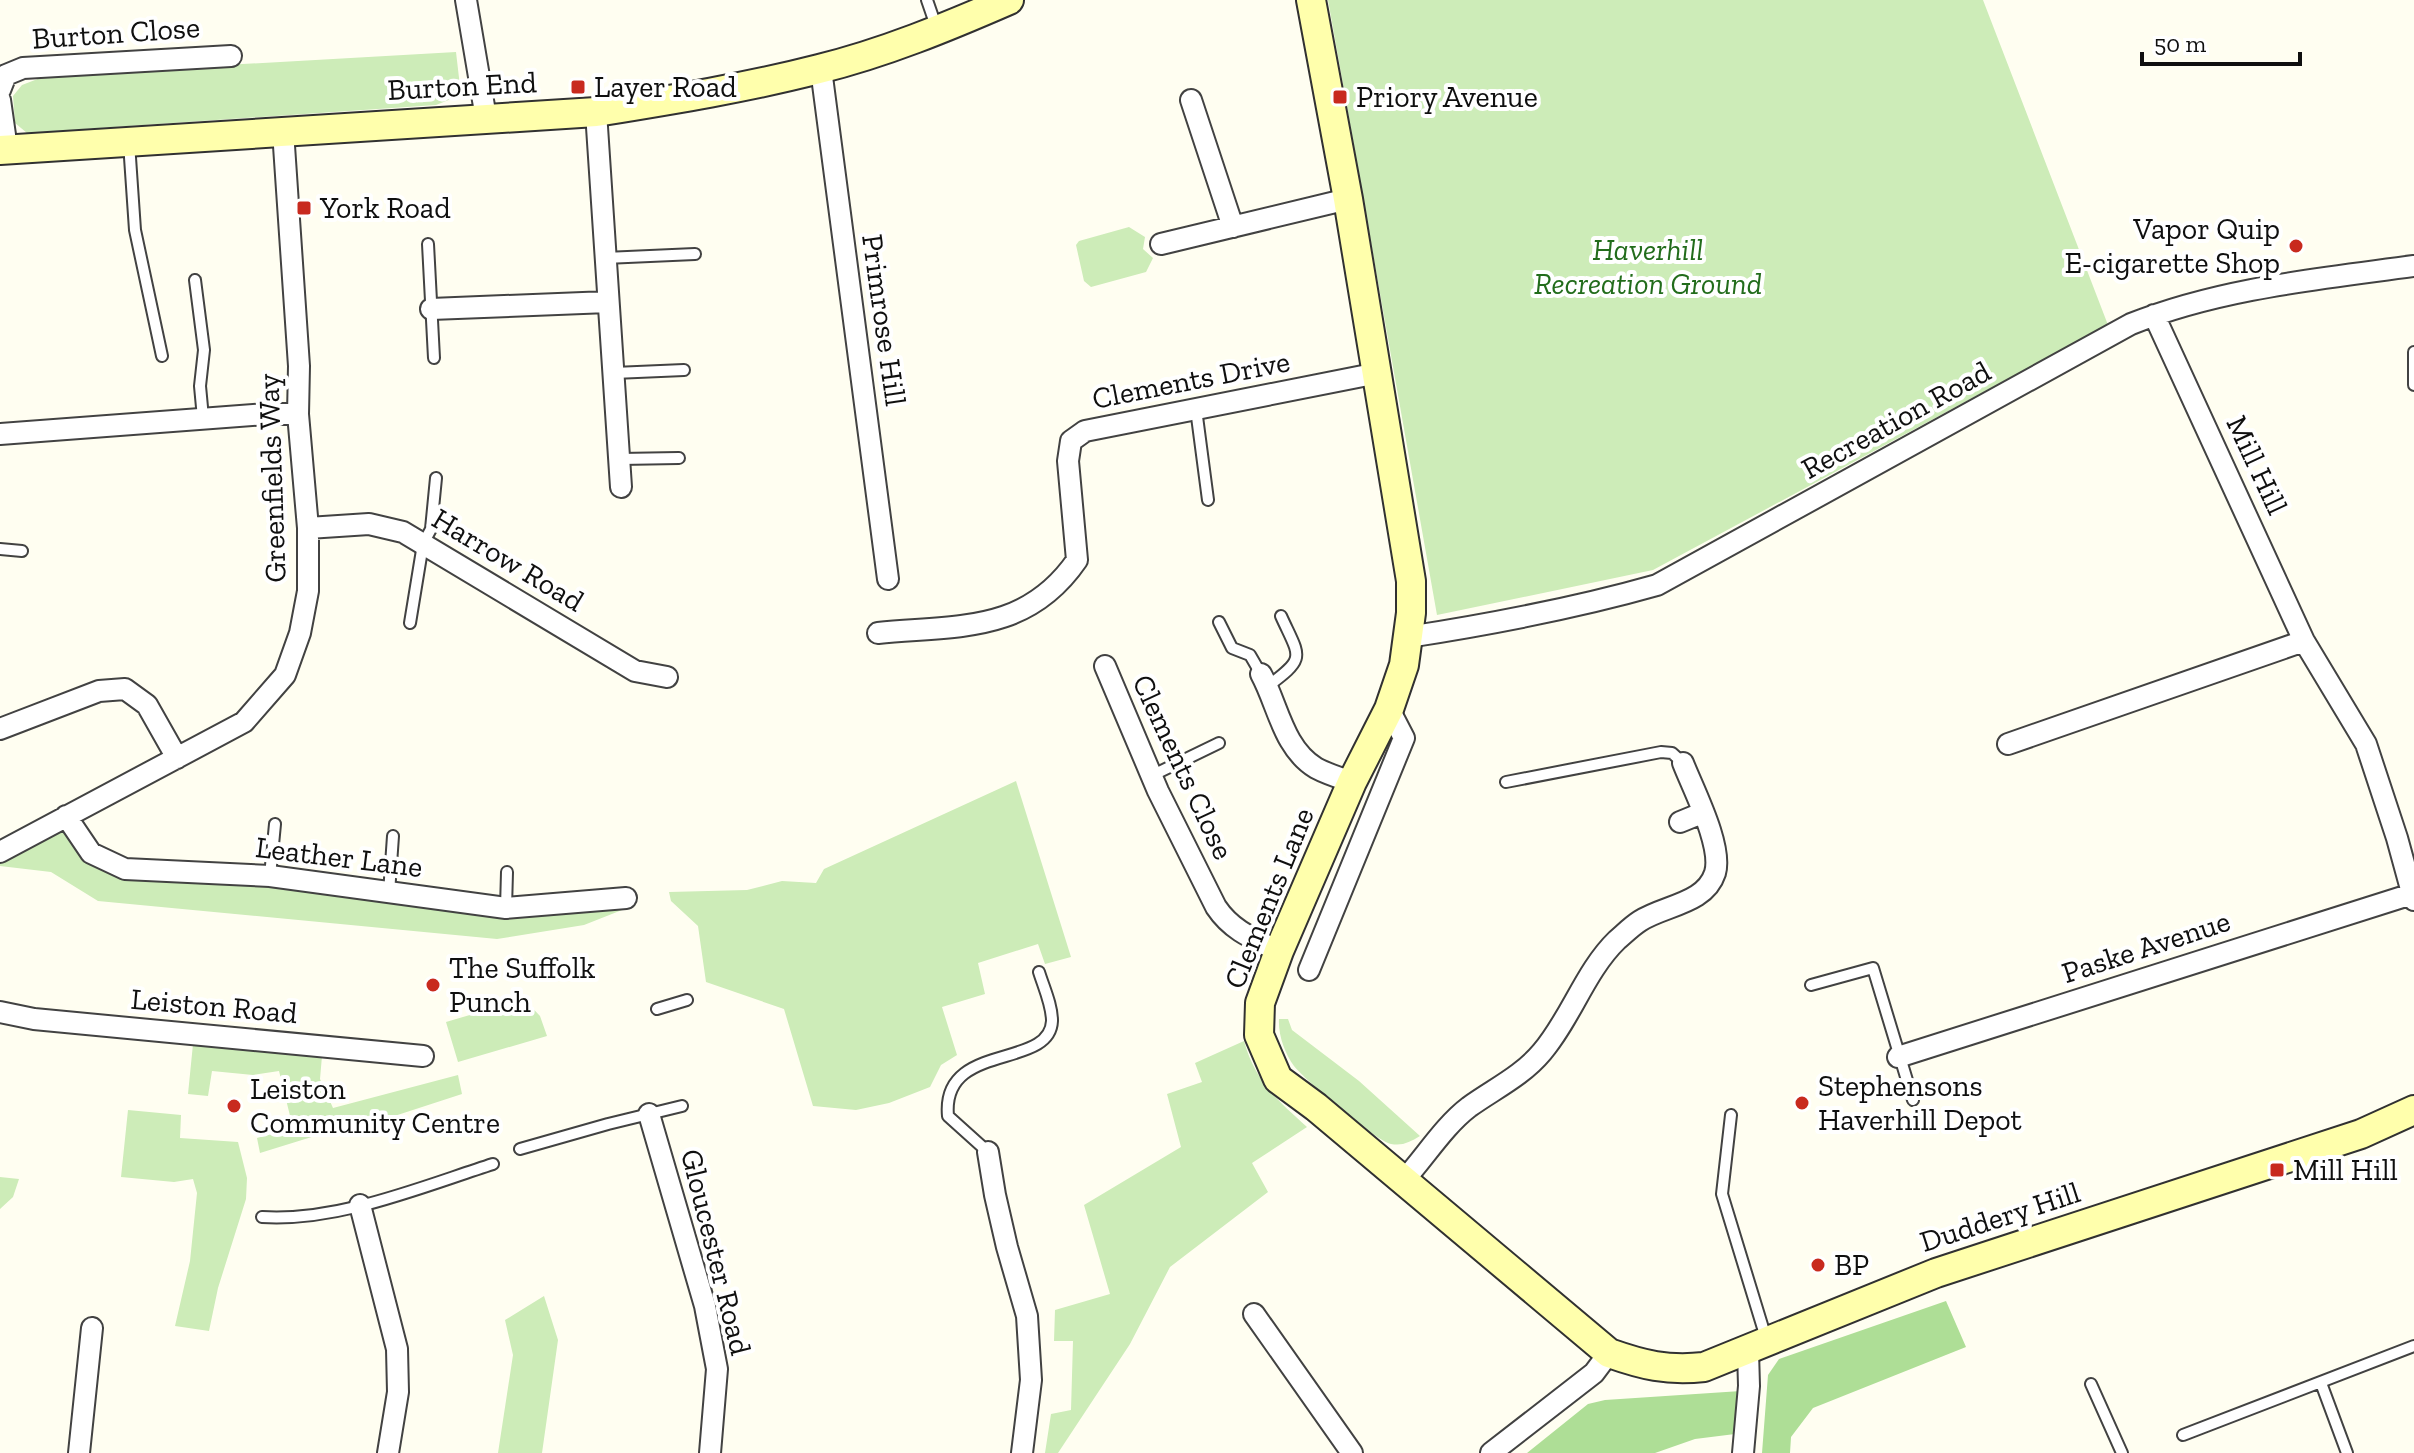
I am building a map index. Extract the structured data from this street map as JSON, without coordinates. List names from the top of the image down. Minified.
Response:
{"streets":{"street":["Burton Close","Burton End","Primrose Hill","Clements Drive","Recreation Road","Mill Hill","Greenfields Way","Harrow Road","Clements Close","Leather Lane","Clements Lane","Paske Avenue","Leiston Road","Duddery Hill","Gloucester Road"]},"crossings":[["Burton End","Primrose Hill"],["Burton End","Greenfields Way"],["Clements Drive","Clements Lane"],["Recreation Road","Mill Hill"],["Recreation Road","Clements Lane"],["Mill Hill","Paske Avenue"],["Greenfields Way","Harrow Road"],["Greenfields Way","Leather Lane"],["Clements Close","Clements Lane"],["Clements Lane","Duddery Hill"]],"parks":["Haverhill Recreation Ground"],"places":{"transit":["Layer Road","Priory Avenue","York Road","Mill Hill"],"other":["Vapor Quip E-cigarette Shop","The Suffolk Punch","Stephensons Haverhill Depot","Leiston Community Centre","BP"]},"scale_bar":"50 m"}
